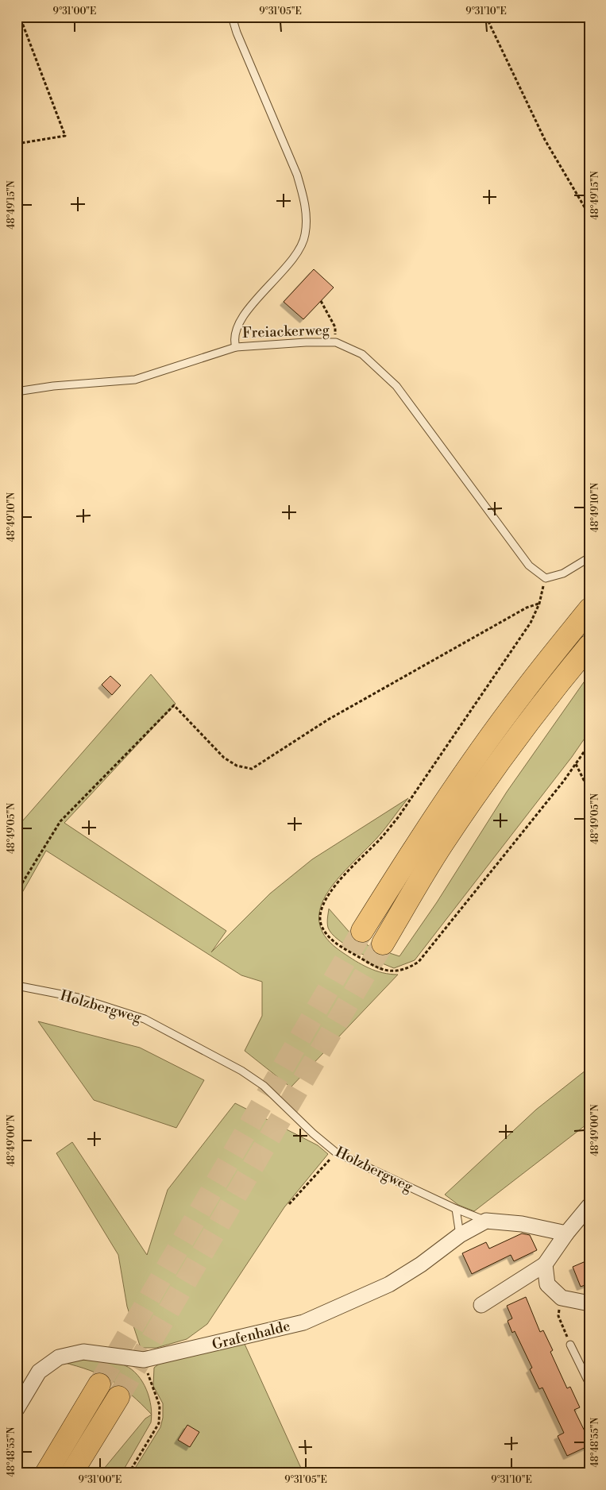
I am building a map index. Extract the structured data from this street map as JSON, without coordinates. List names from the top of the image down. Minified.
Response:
{"streets":{"street":["Holzbergweg","Grafenhalde"],"lane":["Freiackerweg"]},"crossings":[["Holzbergweg","Grafenhalde"]],"coordinates":["9°31'00\"E","9°31'05\"E","9°31'10\"E","48°49'15\"N","48°49'10\"N","48°49'05\"N","48°49'00\"N","48°48'55\"N"]}
